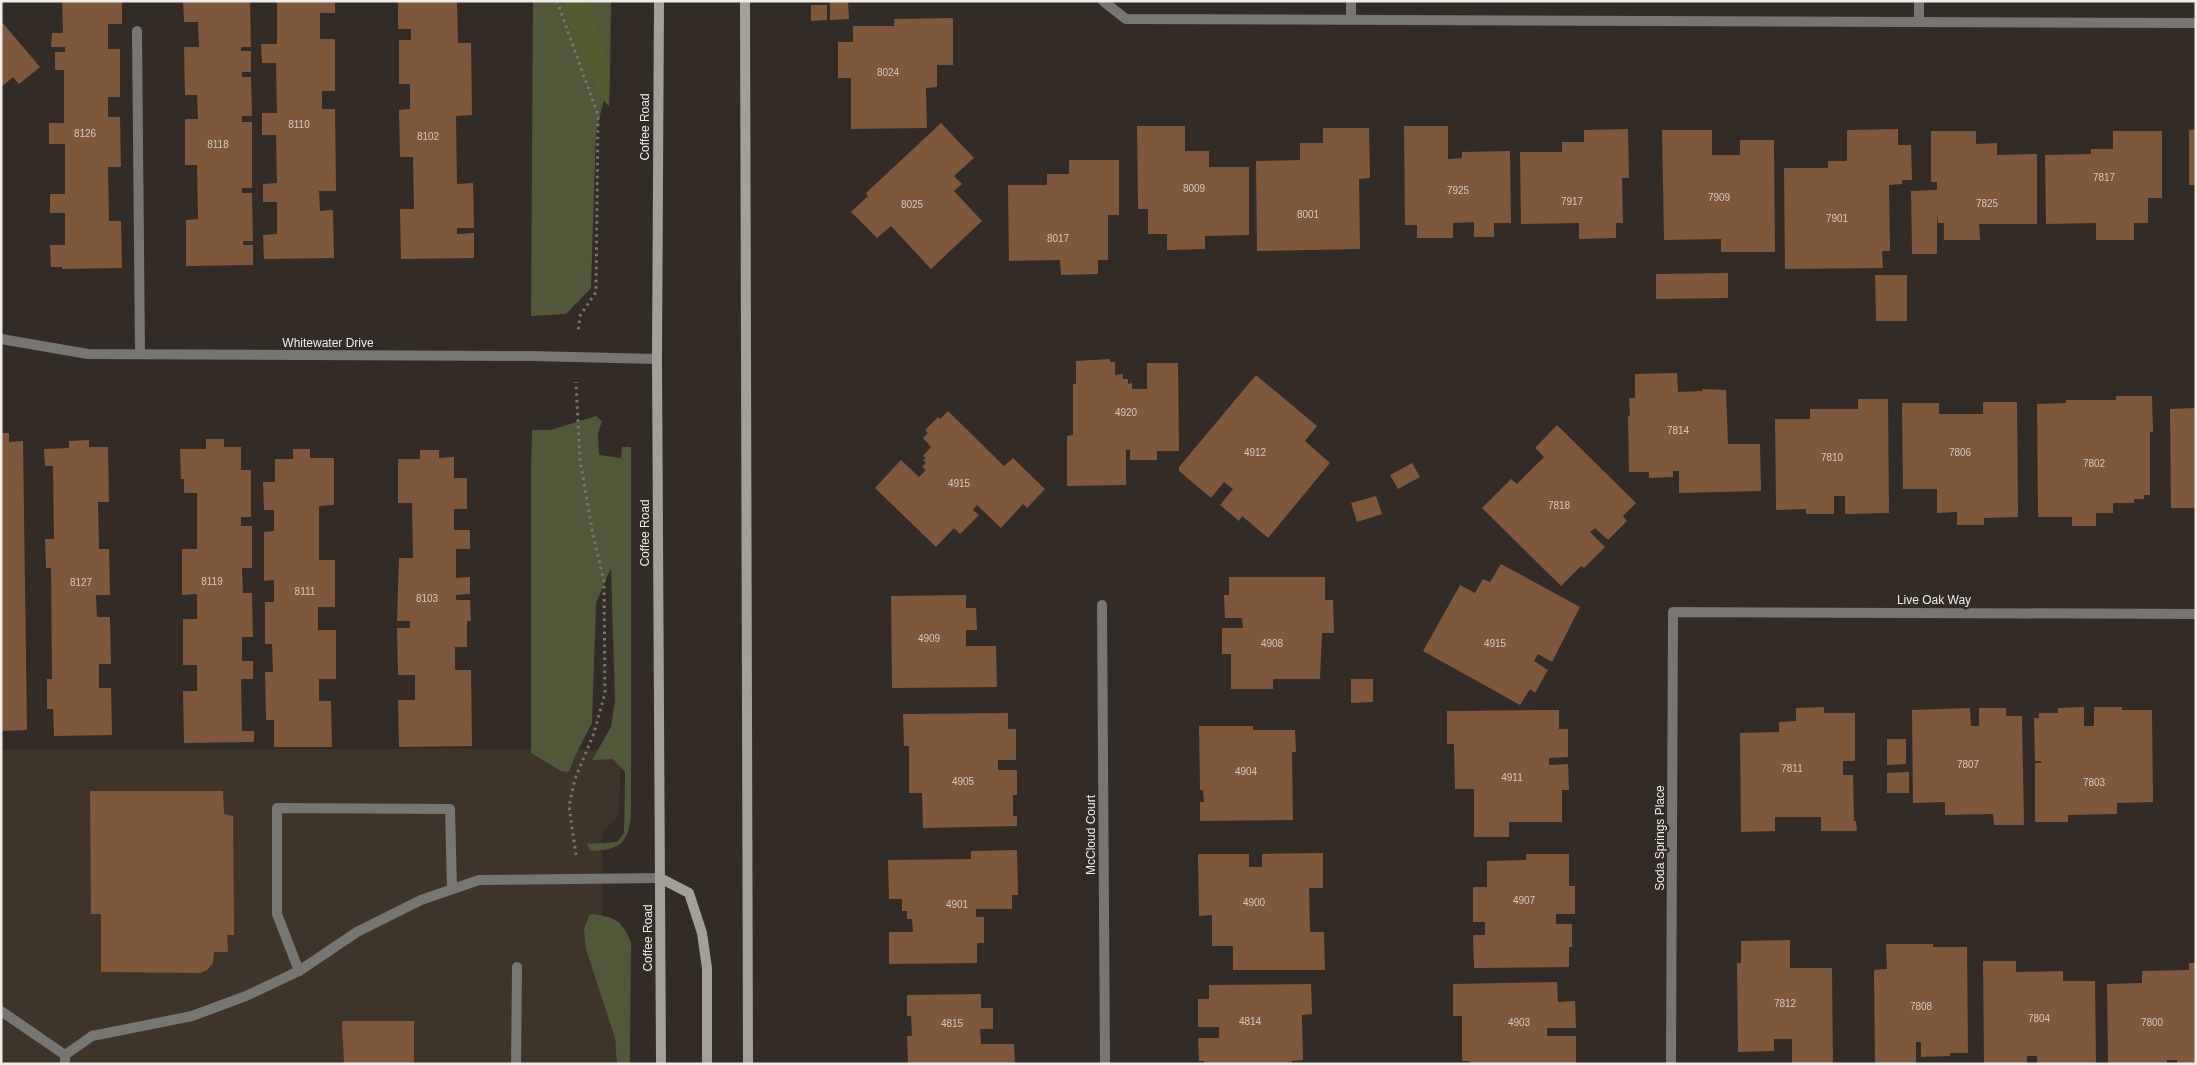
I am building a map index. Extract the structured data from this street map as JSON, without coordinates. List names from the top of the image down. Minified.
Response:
{"streets":{"main road":["Coffee Road"],"street":["Whitewater Drive","Live Oak Way","McCloud Court","Soda Springs Place"]},"crossings":[["Coffee Road","Whitewater Drive"],["Live Oak Way","Soda Springs Place"]],"house_numbers":["8024","8110","8126","8102","8118","7817","8009","7925","7909","7917","7825","8025","8001","7901","8017","4920","7814","4912","7806","7810","7802","4915","7818","8119","8127","8111","8103","4909","4908","4915","7807","7811","4904","4911","4905","7803","4907","4900","4901","7812","7808","7804","4814","4903","7800","4815"]}
